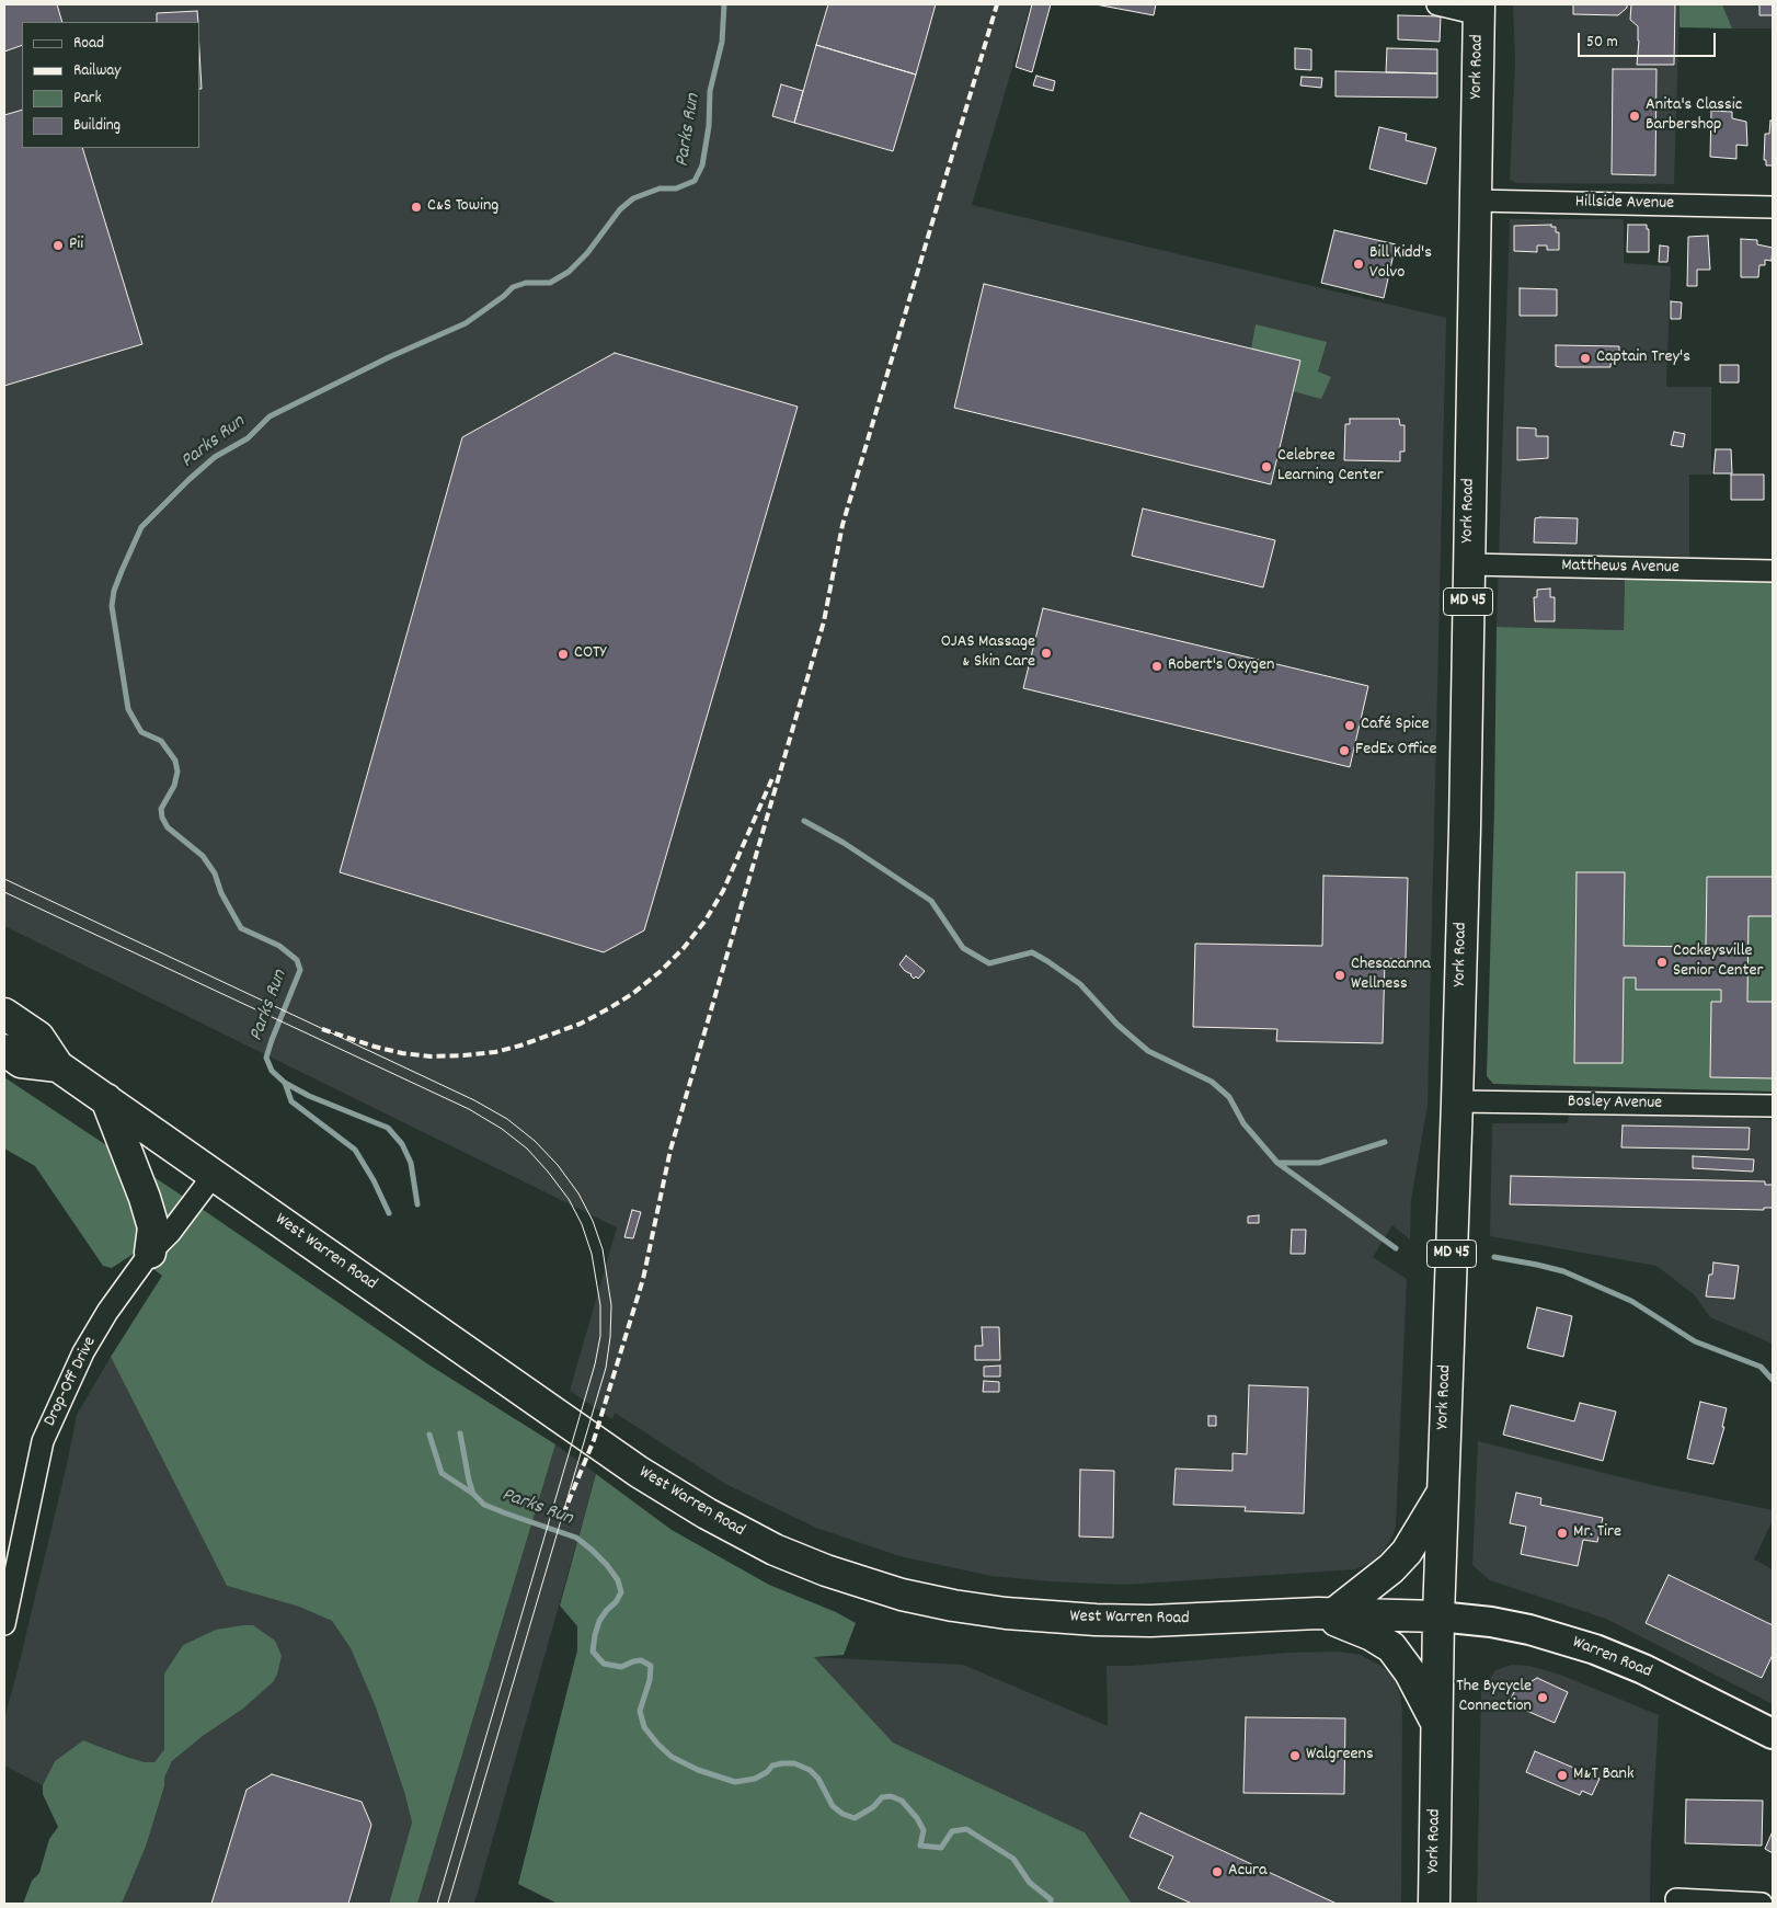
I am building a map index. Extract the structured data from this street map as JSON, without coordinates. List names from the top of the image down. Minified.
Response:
{"streets":{"main road":["York Road","MD 45","West Warren Road"],"street":["Hillside Avenue","Matthews Avenue","Bosley Avenue","Drop-Off Drive","Warren Road"]},"crossings":[["York Road","Hillside Avenue"],["York Road","Matthews Avenue"],["York Road","Bosley Avenue"],["York Road","West Warren Road"],["York Road","Warren Road"],["West Warren Road","Drop-Off Drive"],["West Warren Road","Warren Road"]],"water":["Parks Run"],"places":["Anita's Classic Barbershop","C&S Towing","Pii","Bill Kidd's Volvo","Captain Trey's","Celebree Learning Center","OJAS Massage & Skin Care","COTY","Robert's Oxygen","Café Spice","FedEx Office","Cockeysville Senior Center","Chesacanna Wellness","Mr. Tire","The Bycycle Connection","Walgreens","M&T Bank","Acura"],"legend":["Road","Railway","Park","Building"],"scale_bar":"50 m"}
